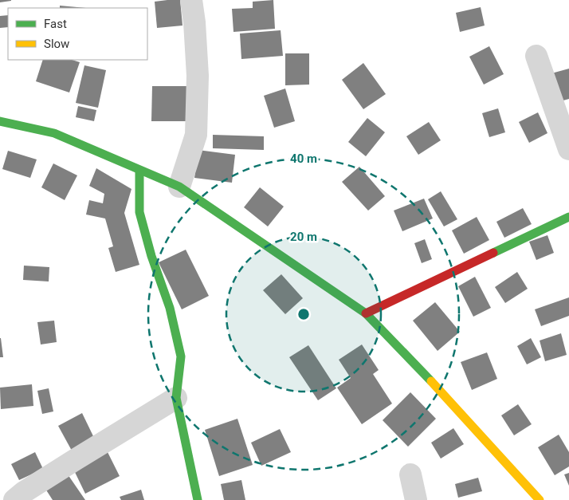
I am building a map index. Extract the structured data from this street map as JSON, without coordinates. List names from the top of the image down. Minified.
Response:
{"legend":["Fast","Slow"],"rings":["40 m","20 m"]}
